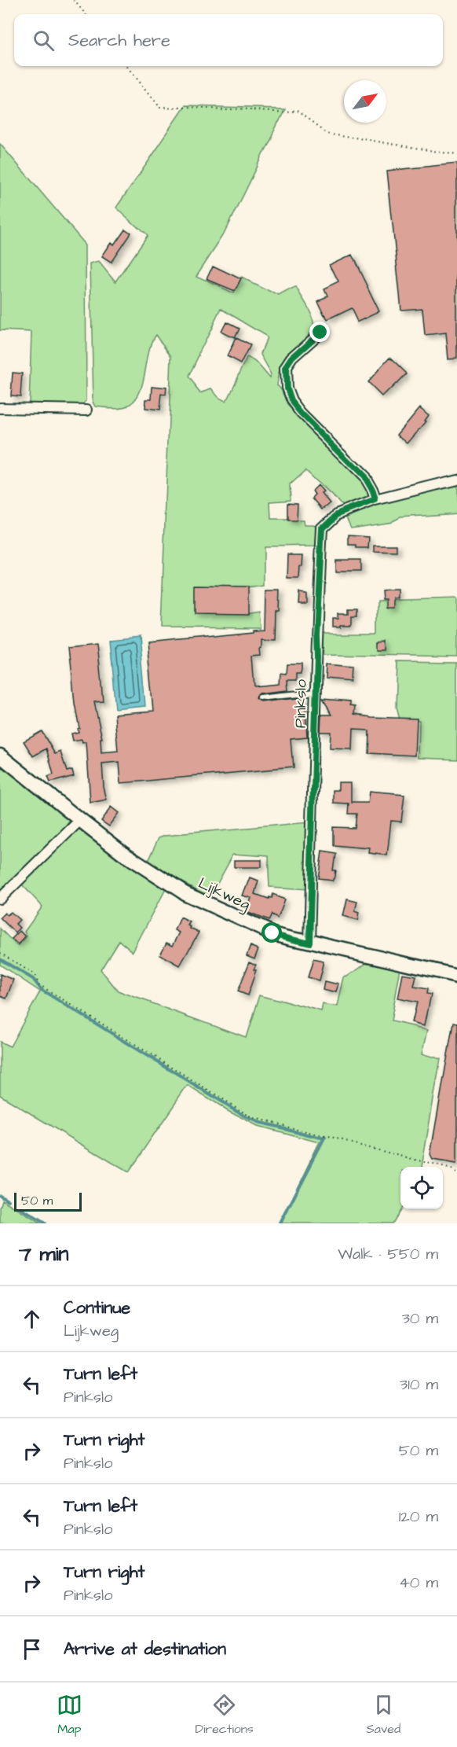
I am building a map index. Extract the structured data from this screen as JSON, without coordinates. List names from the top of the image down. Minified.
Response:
{"streets":{"street":["Pinkslo","Lijkweg"]},"crossings":[["Pinkslo","Lijkweg"]],"scale_bar":"50 m","north":"top right","page":{"search":"Search here","scale":"50 m","heading":["7 min","Walk · 550 m"],"list":[["Continue","Lijkweg","30 m"],["Turn left","Pinkslo","310 m"],["Turn right","Pinkslo","50 m"],["Turn left","Pinkslo","120 m"],["Turn right","Pinkslo","40 m"],"Arrive at destination"],"nav":["Map","Directions","Saved"]}}
